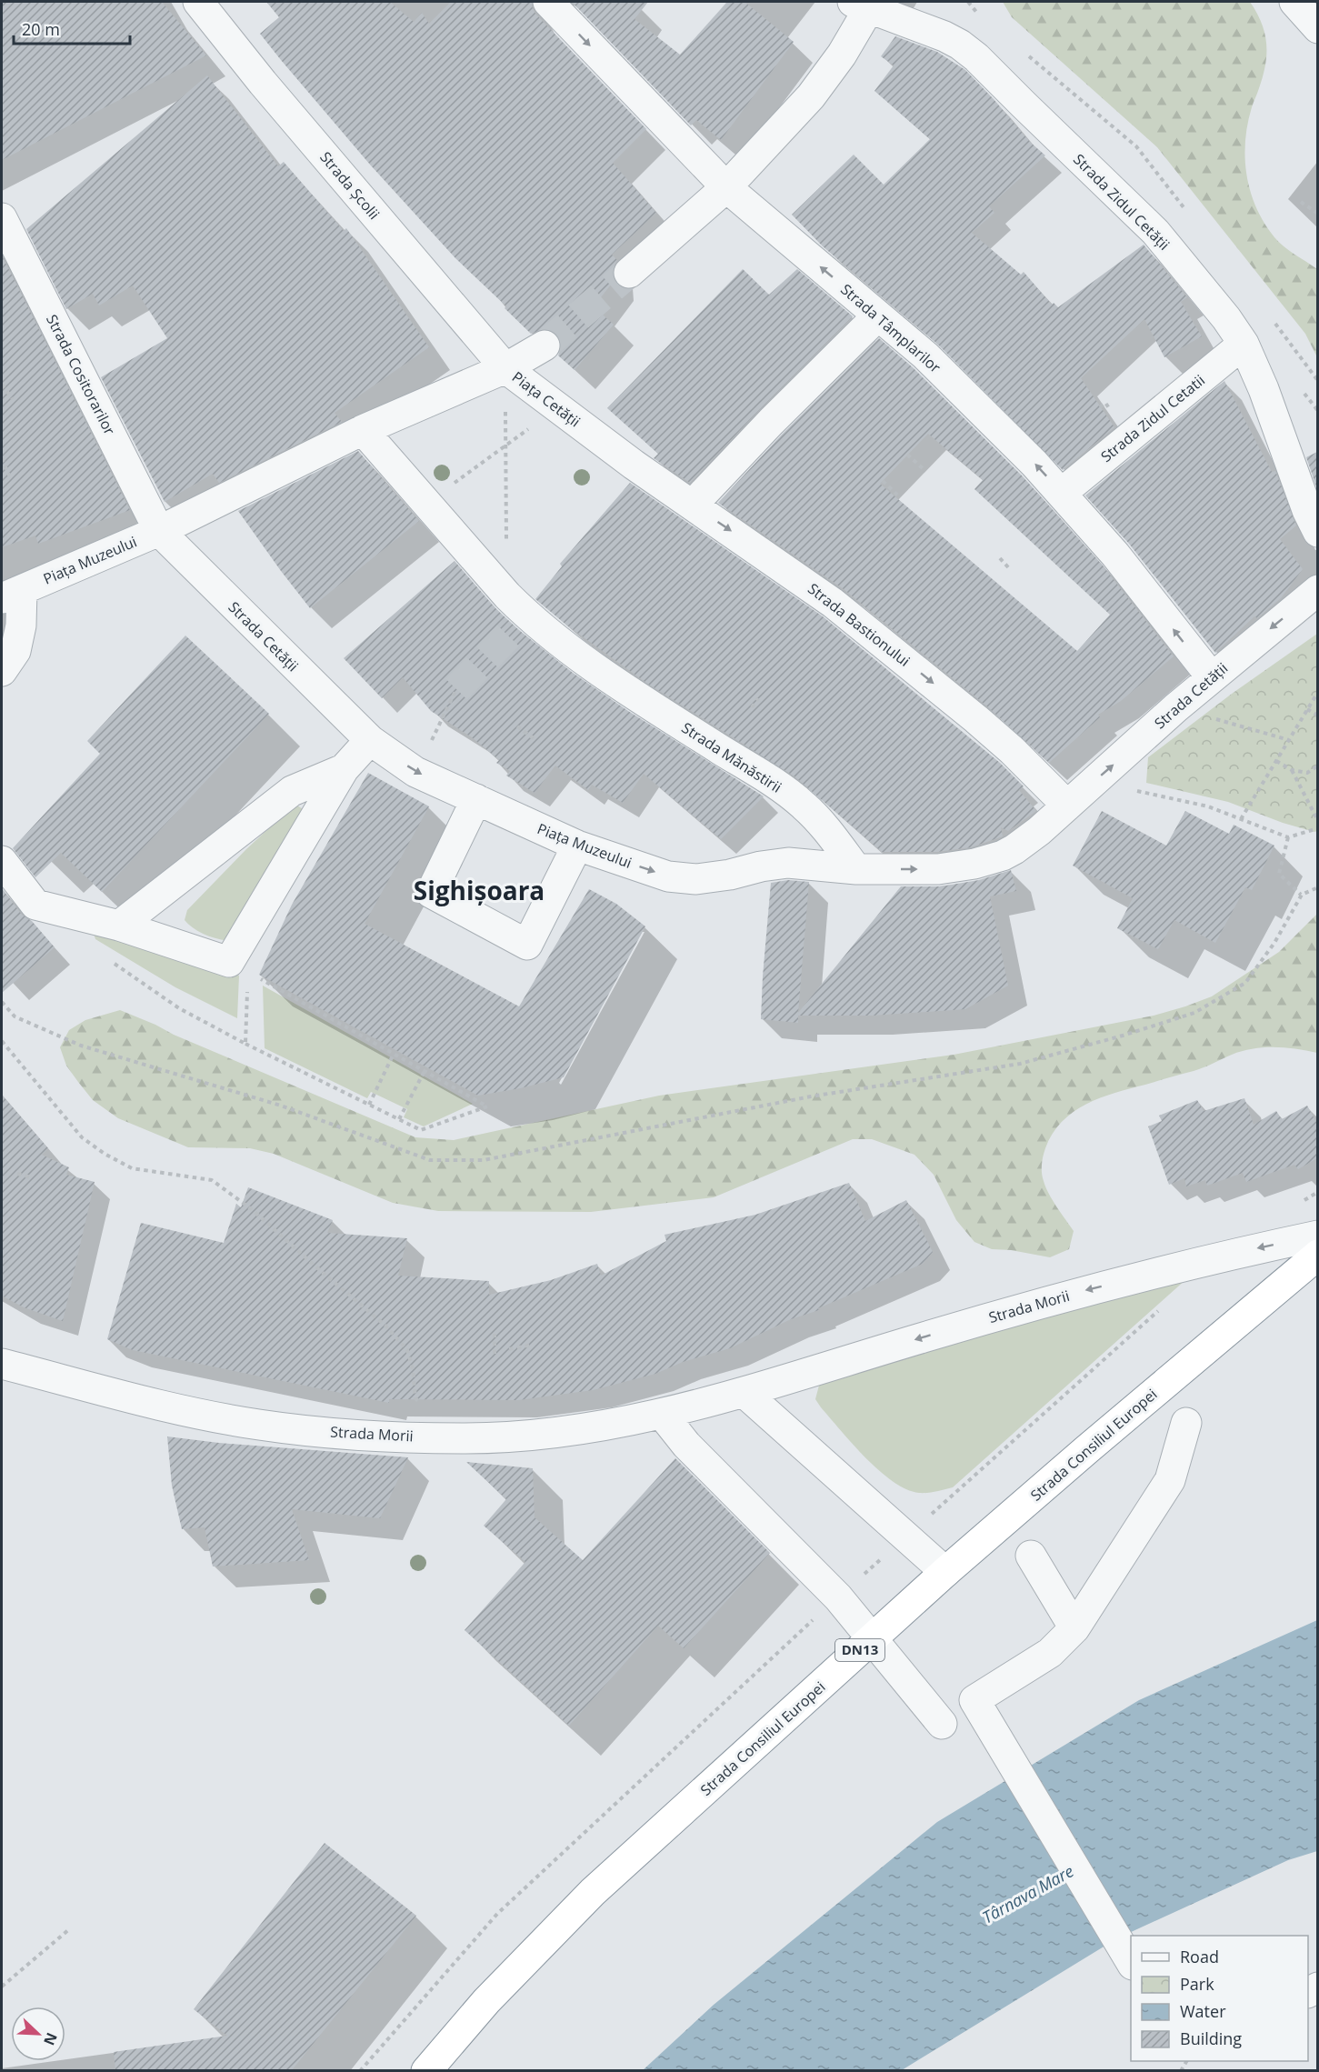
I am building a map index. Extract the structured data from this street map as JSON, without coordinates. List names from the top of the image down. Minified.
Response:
{"streets":{"highway":["Strada Consiliul Europei","DN13"],"street":["Strada Școlii","Strada Zidul Cetății","Strada Tâmplarilor","Strada Cositorarilor","Piața Cetății","Strada Zidul Cetatii","Piața Muzeului","Strada Bastionului","Strada Cetății","Strada Mănăstirii","Strada Morii"]},"crossings":[["Strada Școlii","Piața Cetății"],["Strada Zidul Cetății","Strada Tâmplarilor"],["Strada Zidul Cetății","Strada Zidul Cetatii"],["Strada Tâmplarilor","Strada Zidul Cetatii"],["Strada Tâmplarilor","Strada Cetății"],["Strada Cositorarilor","Piața Cetății"],["Strada Cositorarilor","Piața Muzeului"],["Strada Cositorarilor","Strada Cetății"],["Piața Cetății","Piața Muzeului"],["Piața Cetății","Strada Bastionului"],["Piața Cetății","Strada Cetății"],["Piața Muzeului","Strada Cetății"],["Piața Muzeului","Strada Mănăstirii"],["Strada Bastionului","Strada Cetății"]],"one_way":["Piața Muzeului","Strada Bastionului","Strada Morii"],"districts":["Sighișoara"],"water":["Târnava Mare"],"legend":["Road","Park","Water","Building"],"scale_bar":"20 m","north":"bottom right"}
